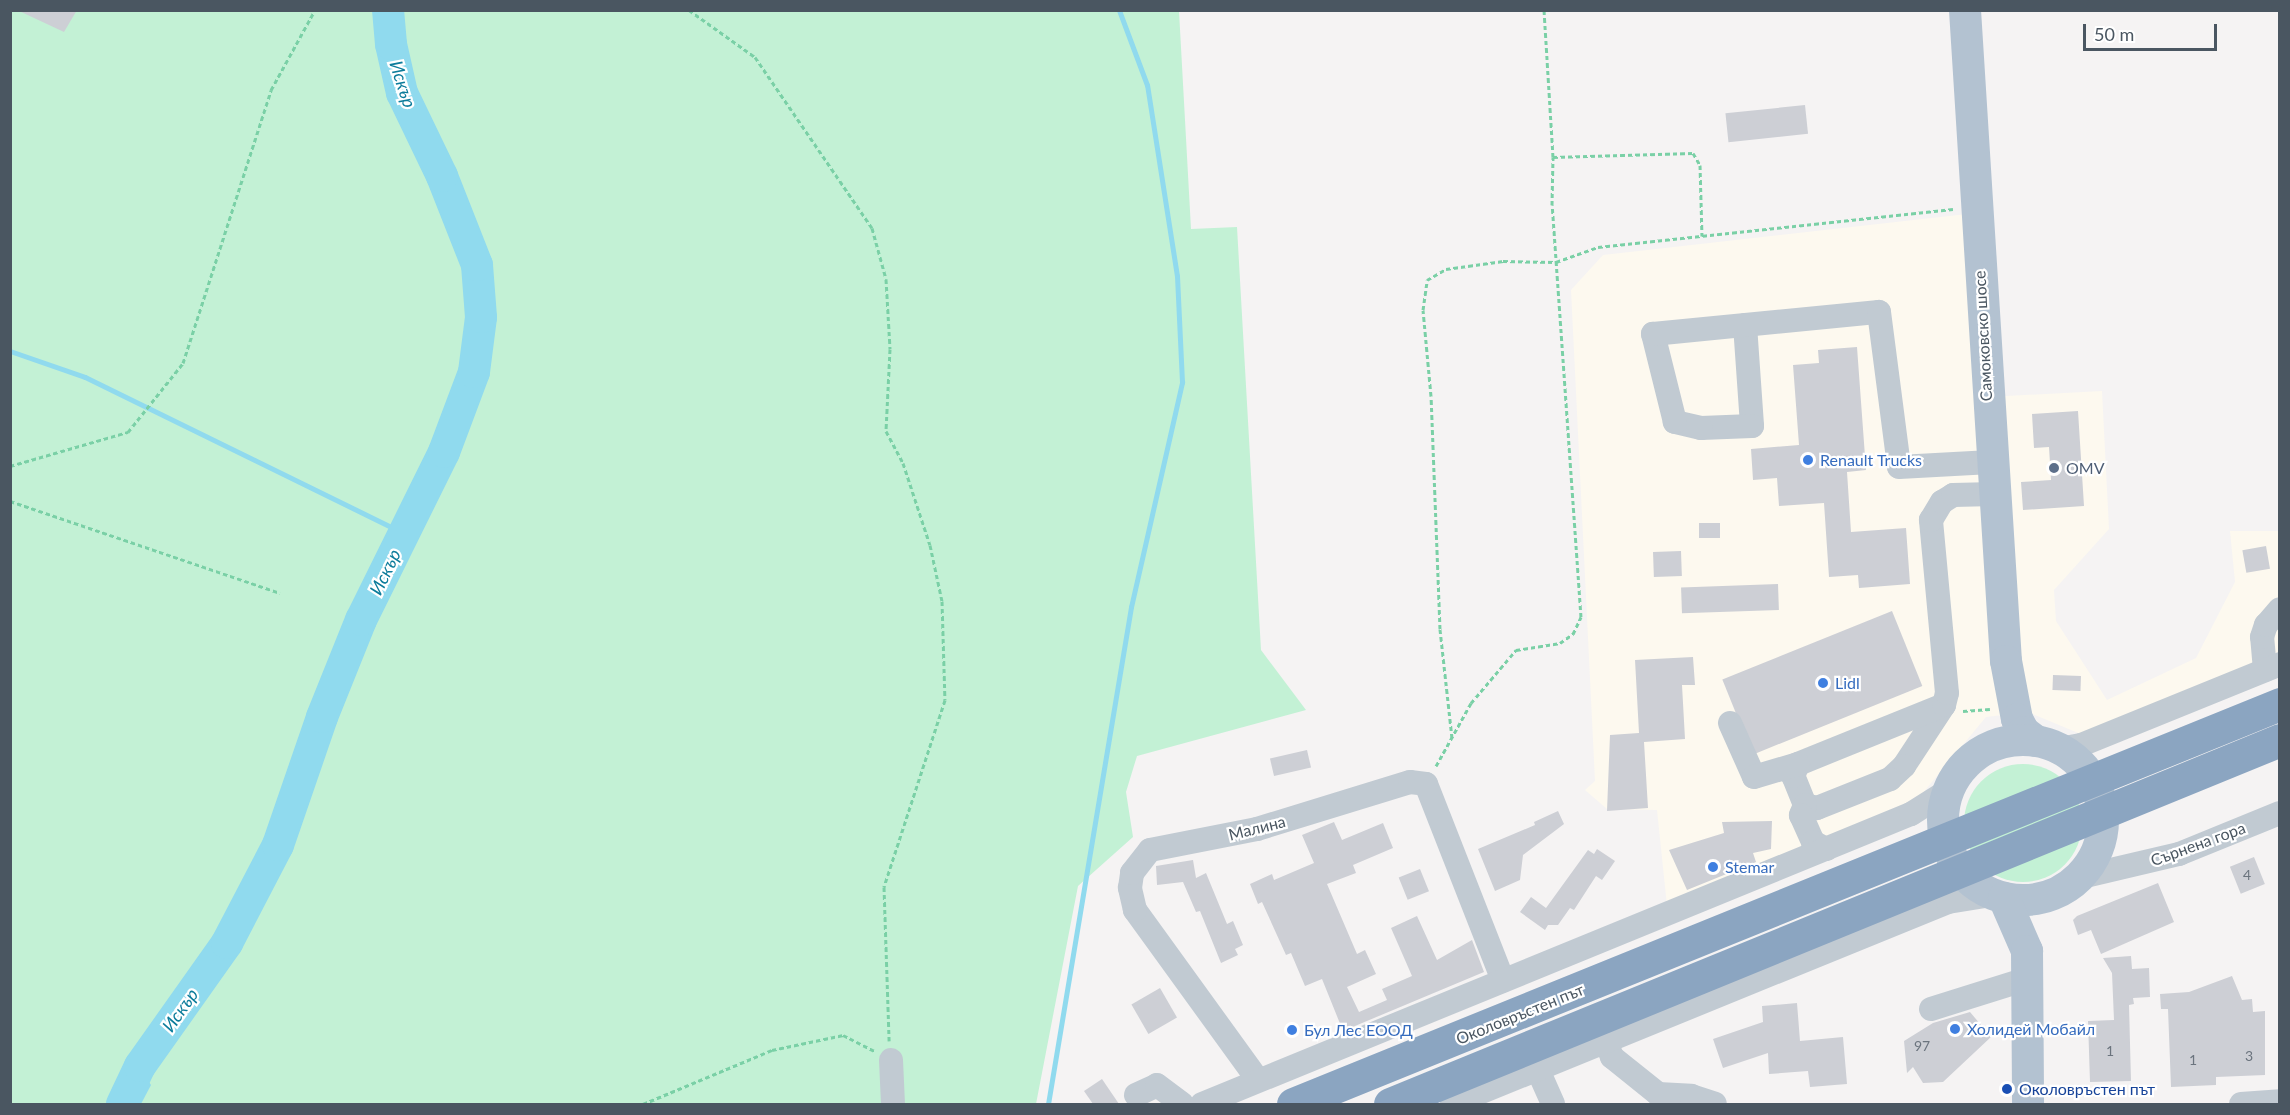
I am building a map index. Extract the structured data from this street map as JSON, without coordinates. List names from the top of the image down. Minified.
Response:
{"streets":{"highway":["Околовръстен път"],"main road":["Самоковско шосе"],"street":["Малина","Сърнена гора"]},"water":["Искър"],"places":["Renault Trucks","OMV","Lidl","Stemar","Холидей Мобайл","Бул Лес ЕООД","Околовръстен път"],"house_numbers":["4","97","1","3","1"],"scale_bar":"50 m"}
